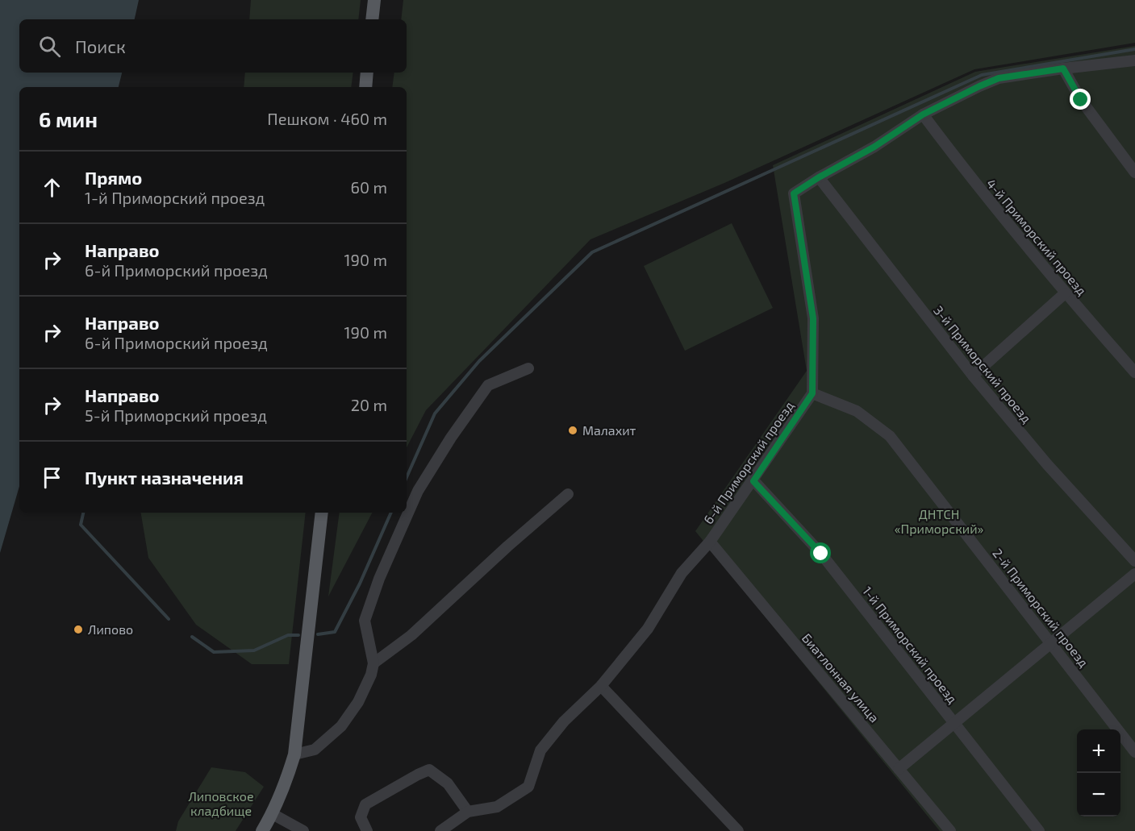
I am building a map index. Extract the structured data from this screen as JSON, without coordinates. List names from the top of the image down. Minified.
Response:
{"streets":{"street":["4-й Приморский проезд","3-й Приморский проезд","6-й Приморский проезд","2-й Приморский проезд","1-й Приморский проезд","Биатлонная улица"]},"crossings":[["6-й Приморский проезд","2-й Приморский проезд"],["6-й Приморский проезд","1-й Приморский проезд"],["6-й Приморский проезд","Биатлонная улица"]],"parks":["ДНТСН «Приморский»","Липовское кладбище"],"places":["Малахит","Липово"],"page":{"search":"Поиск","heading":["6 мин","Пешком · 460 m"],"list":[["Прямо","1-й Приморский проезд","60 m"],["Направо","6-й Приморский проезд","190 m"],["Направо","6-й Приморский проезд","190 m"],["Направо","5-й Приморский проезд","20 m"],"Пункт назначения"],"map_buttons":["+","−"]}}
